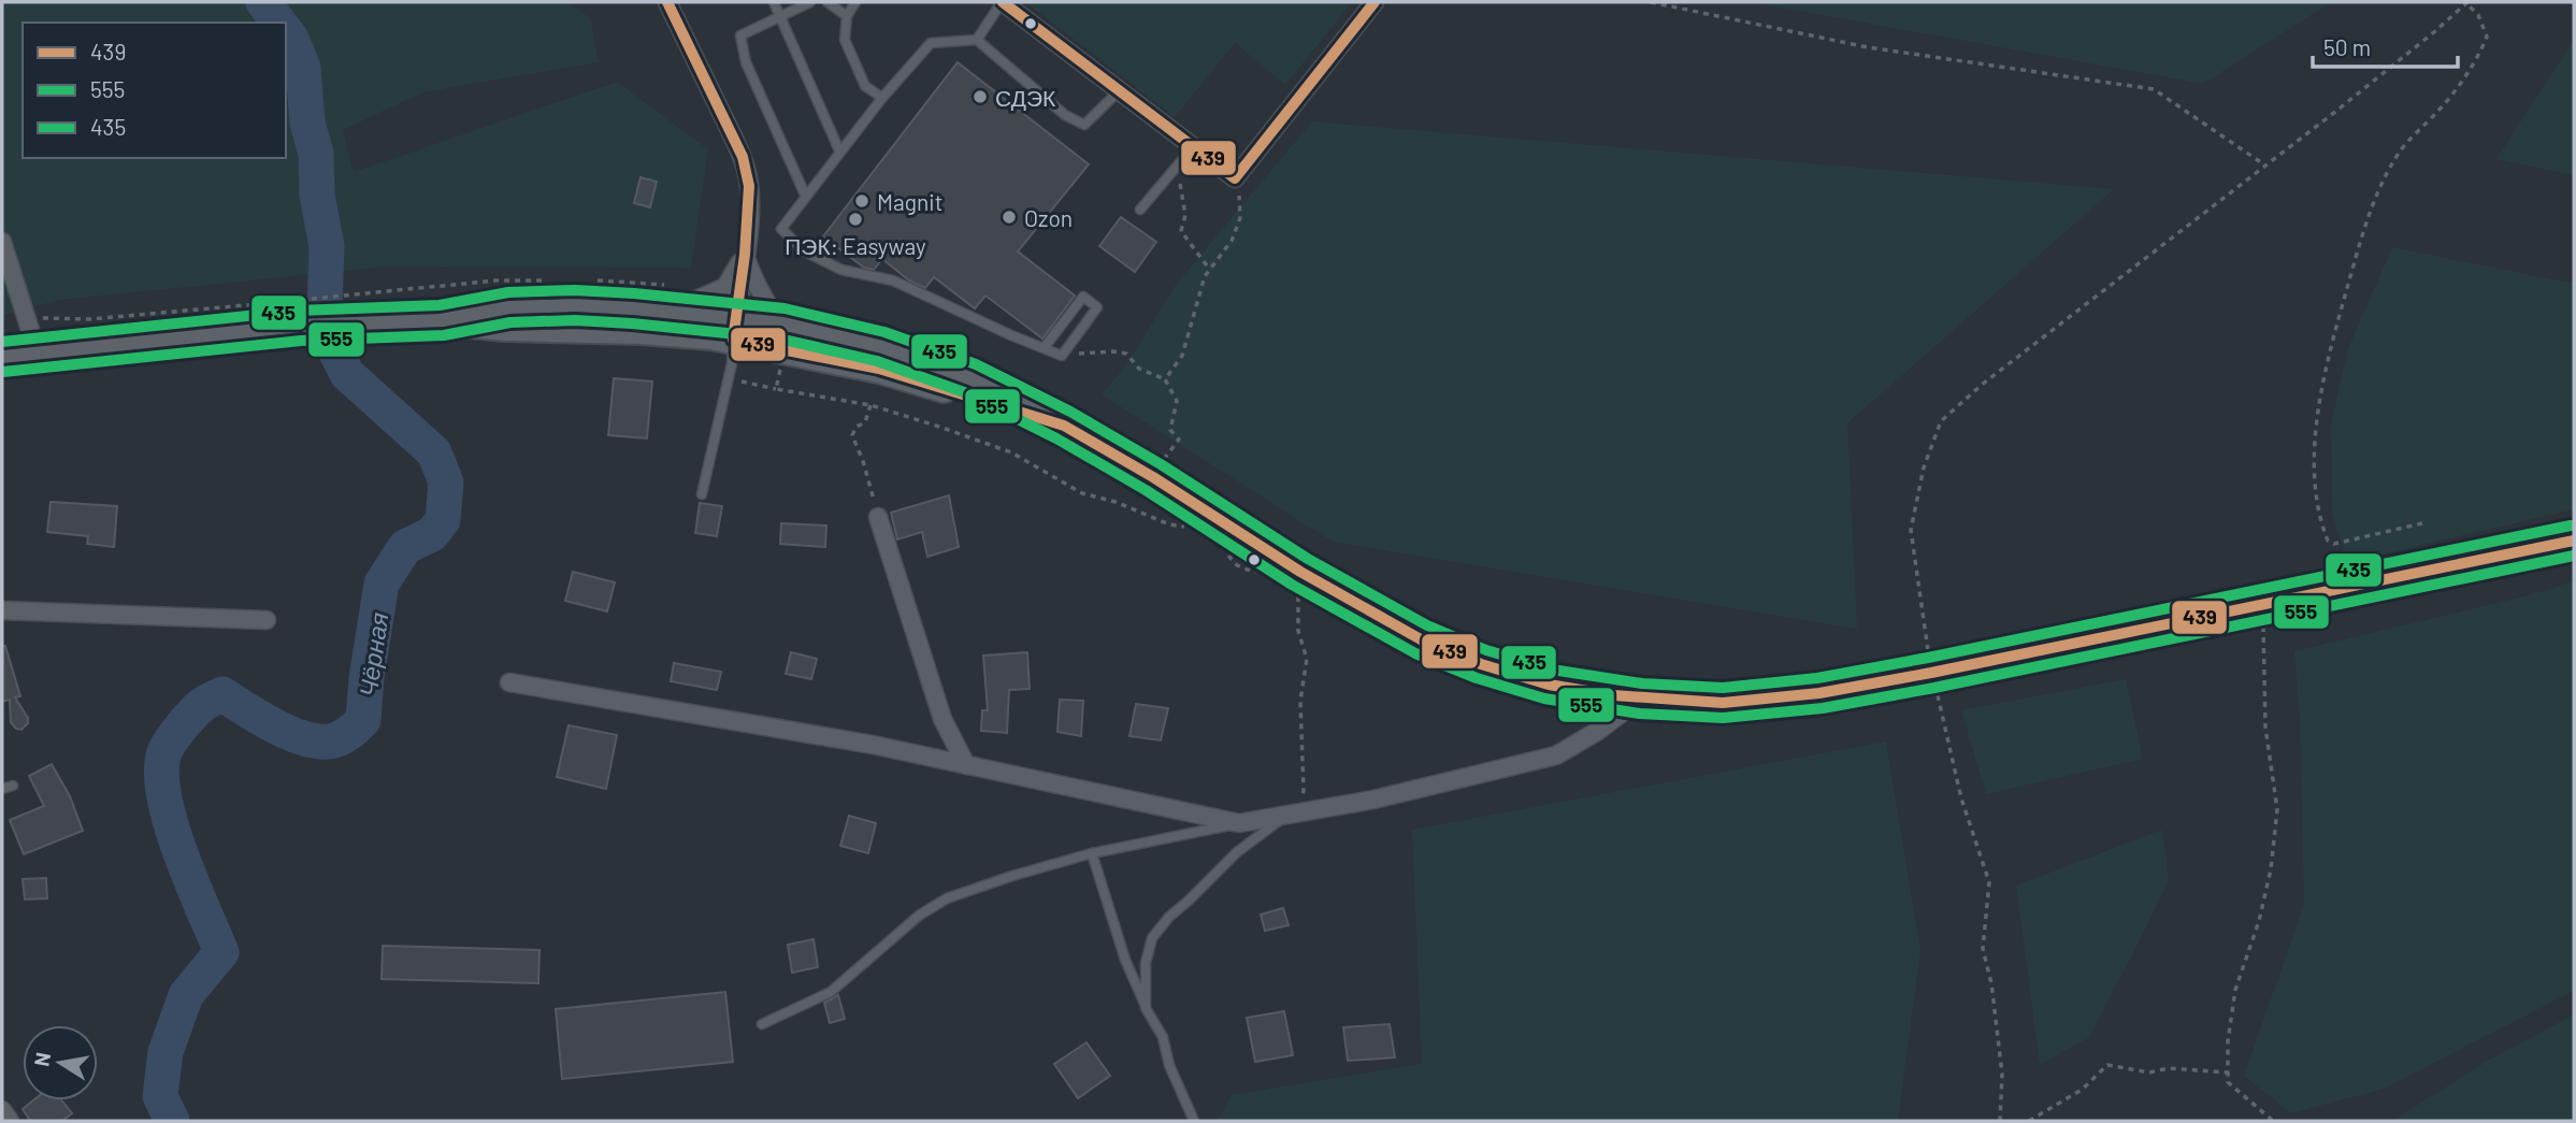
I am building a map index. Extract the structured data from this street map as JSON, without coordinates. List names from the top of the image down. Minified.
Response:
{"water":["Чёрная"],"places":["СДЭК","Magnit","Ozon","ПЭК: Easyway"],"lines":["transit line 439","transit line 435","transit line 555"],"legend":["439","555","435"],"scale_bar":"50 m","north":"left"}
